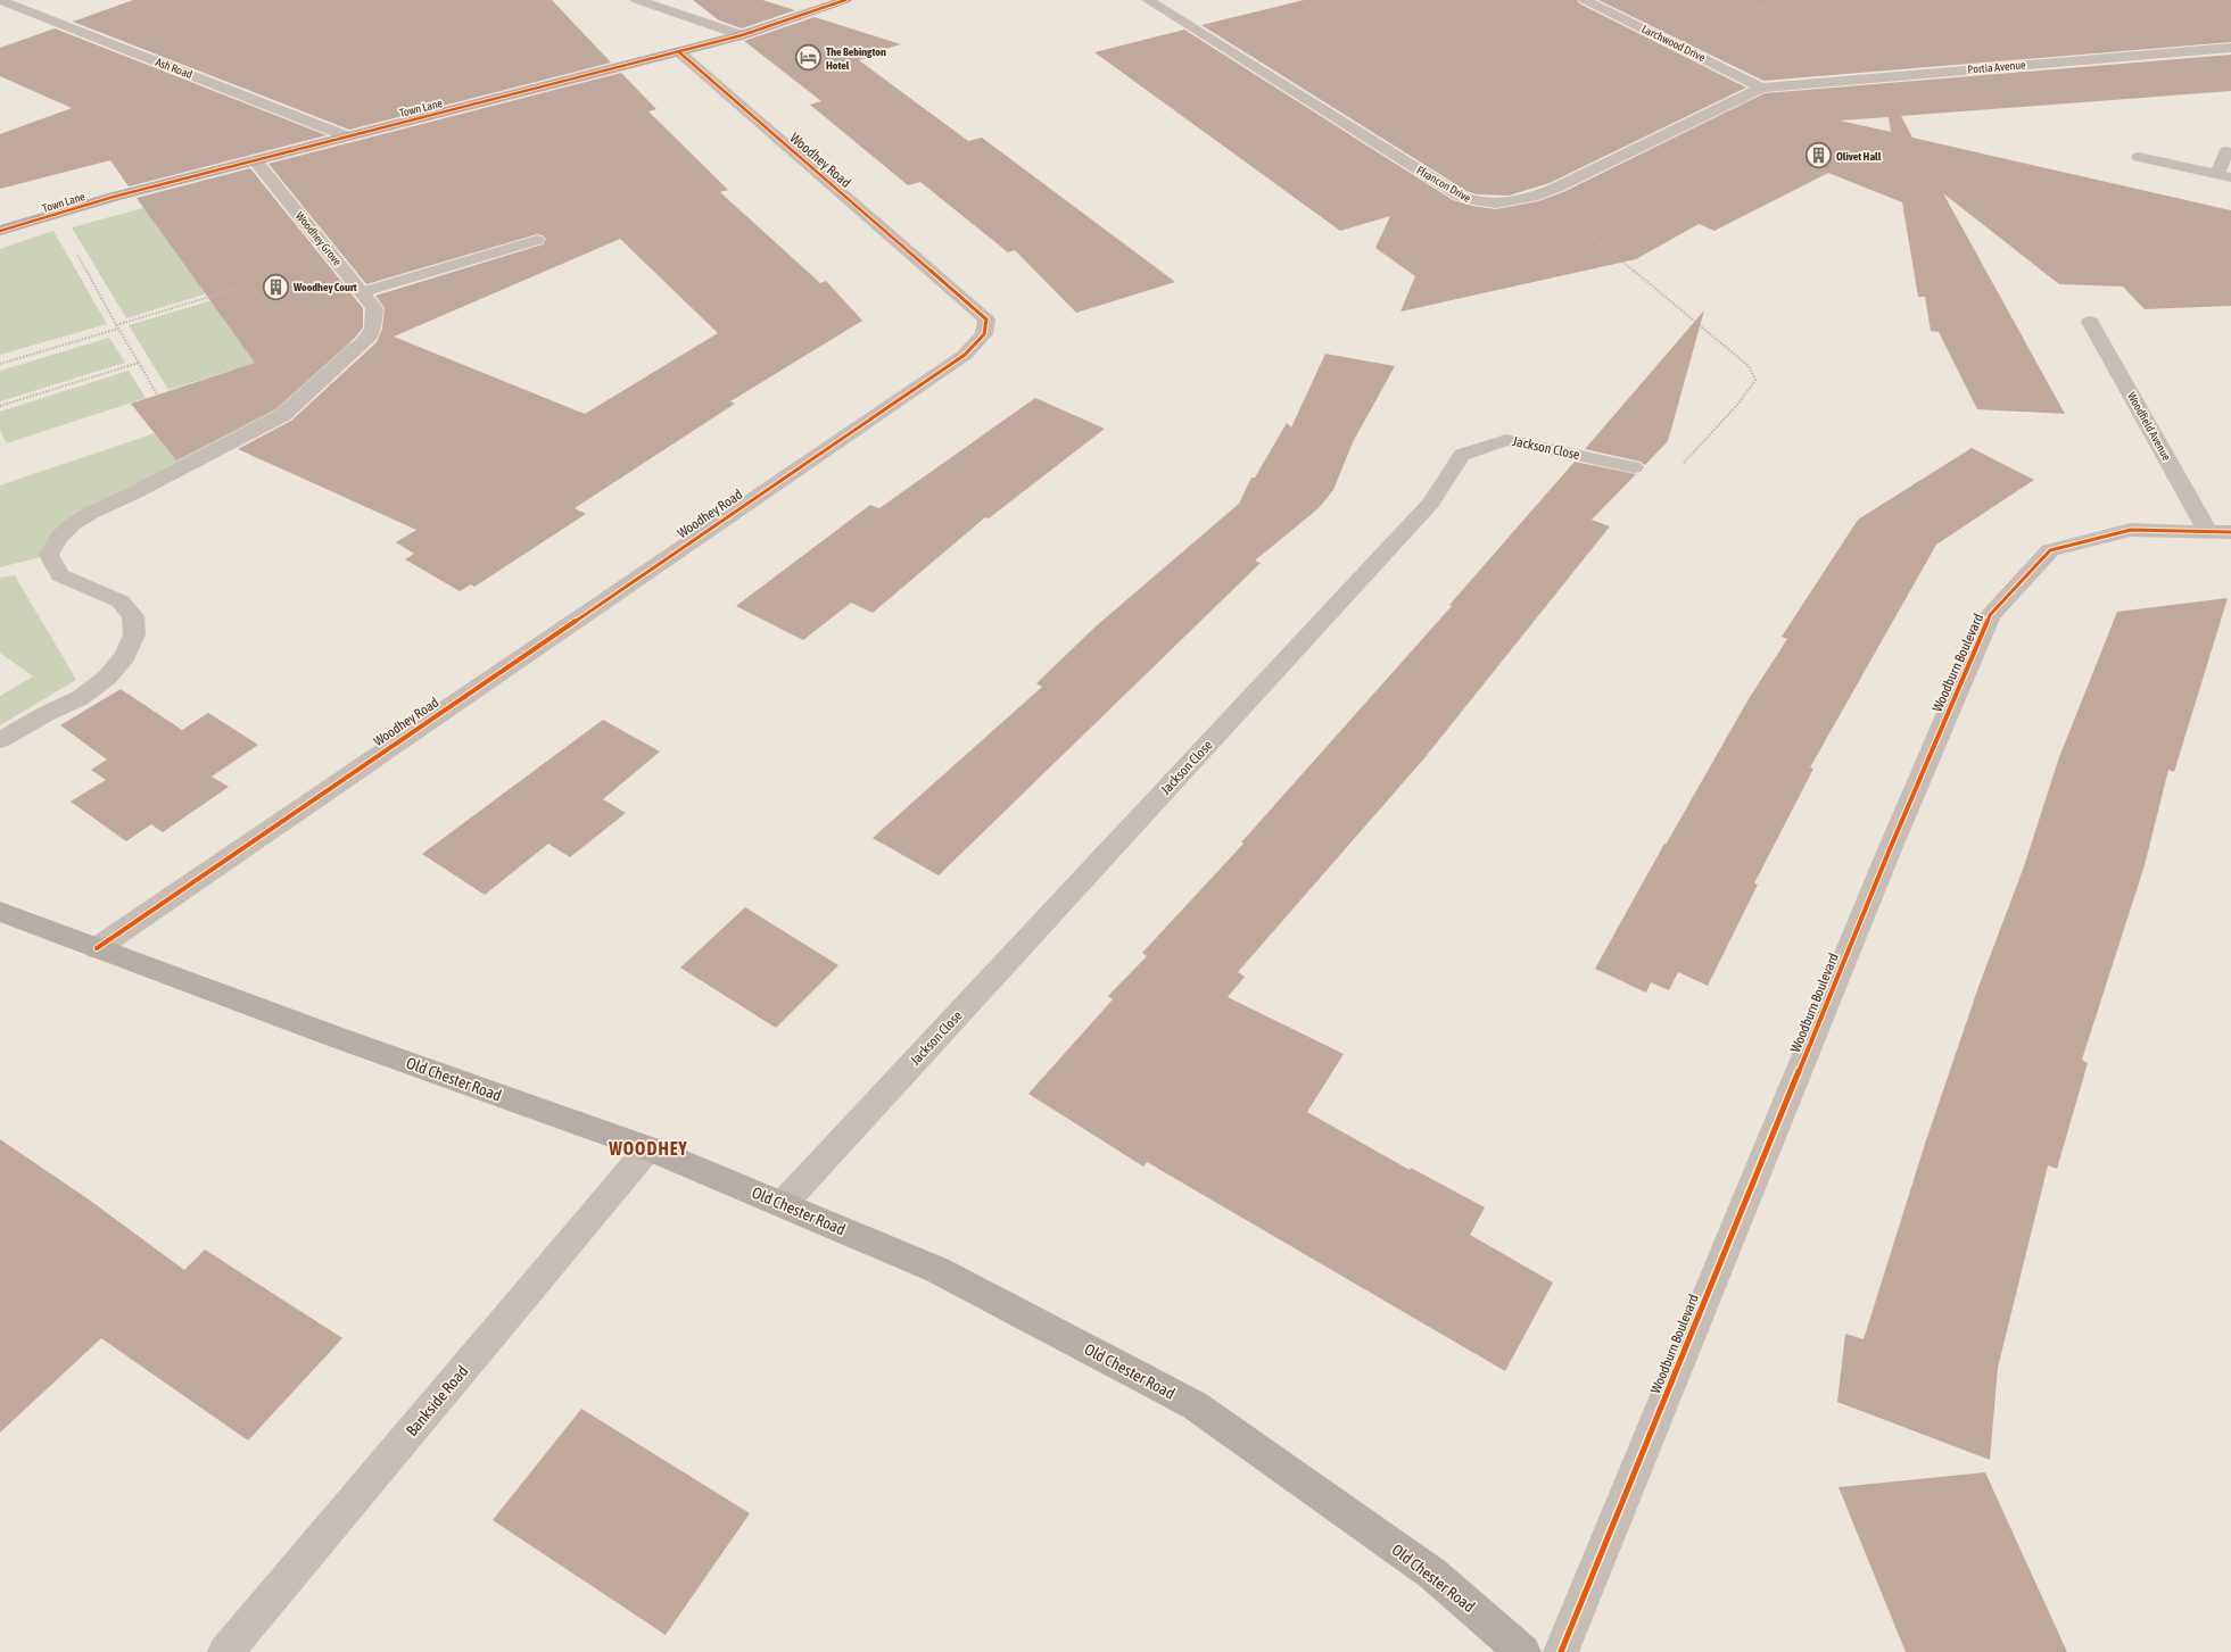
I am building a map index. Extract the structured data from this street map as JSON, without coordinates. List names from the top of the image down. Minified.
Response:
{"streets":{"main road":["Town Lane","Old Chester Road"],"street":["Larchwood Drive","Portia Avenue","Ash Road","Woodhey Road","Ffrancon Drive","Woodhey Grove","Woodfield Avenue","Jackson Close","Woodburn Boulevard","Bankside Road"]},"crossings":[["Larchwood Drive","Portia Avenue"],["Larchwood Drive","Ffrancon Drive"],["Portia Avenue","Ffrancon Drive"],["Ash Road","Town Lane"],["Town Lane","Woodhey Road"],["Town Lane","Woodhey Grove"],["Woodhey Road","Old Chester Road"],["Woodfield Avenue","Woodburn Boulevard"],["Jackson Close","Old Chester Road"],["Old Chester Road","Bankside Road"]],"districts":["WOODHEY"],"places":{"hotel":["The Bebington Hotel"],"building":["Olivet Hall","Woodhey Court"]}}
